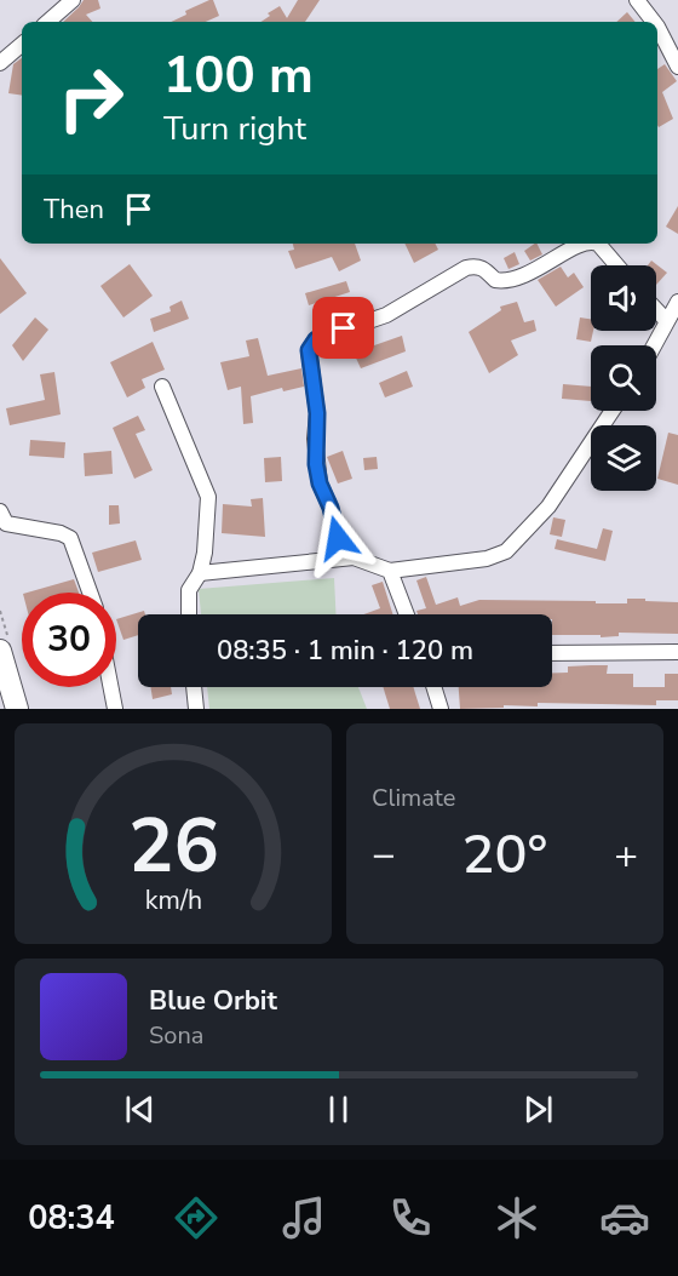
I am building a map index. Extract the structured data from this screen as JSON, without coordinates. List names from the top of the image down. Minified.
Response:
{"page":{"turn":["100 m","Turn right"],"then":"Then","limit":"30","trip":"08:35 · 1 min · 120 m","tile":"Climate","heat":["−","20°","+"],"song":["Blue Orbit","Sona"],"tabs":"08:34","gauge":["26","km/h"]}}
